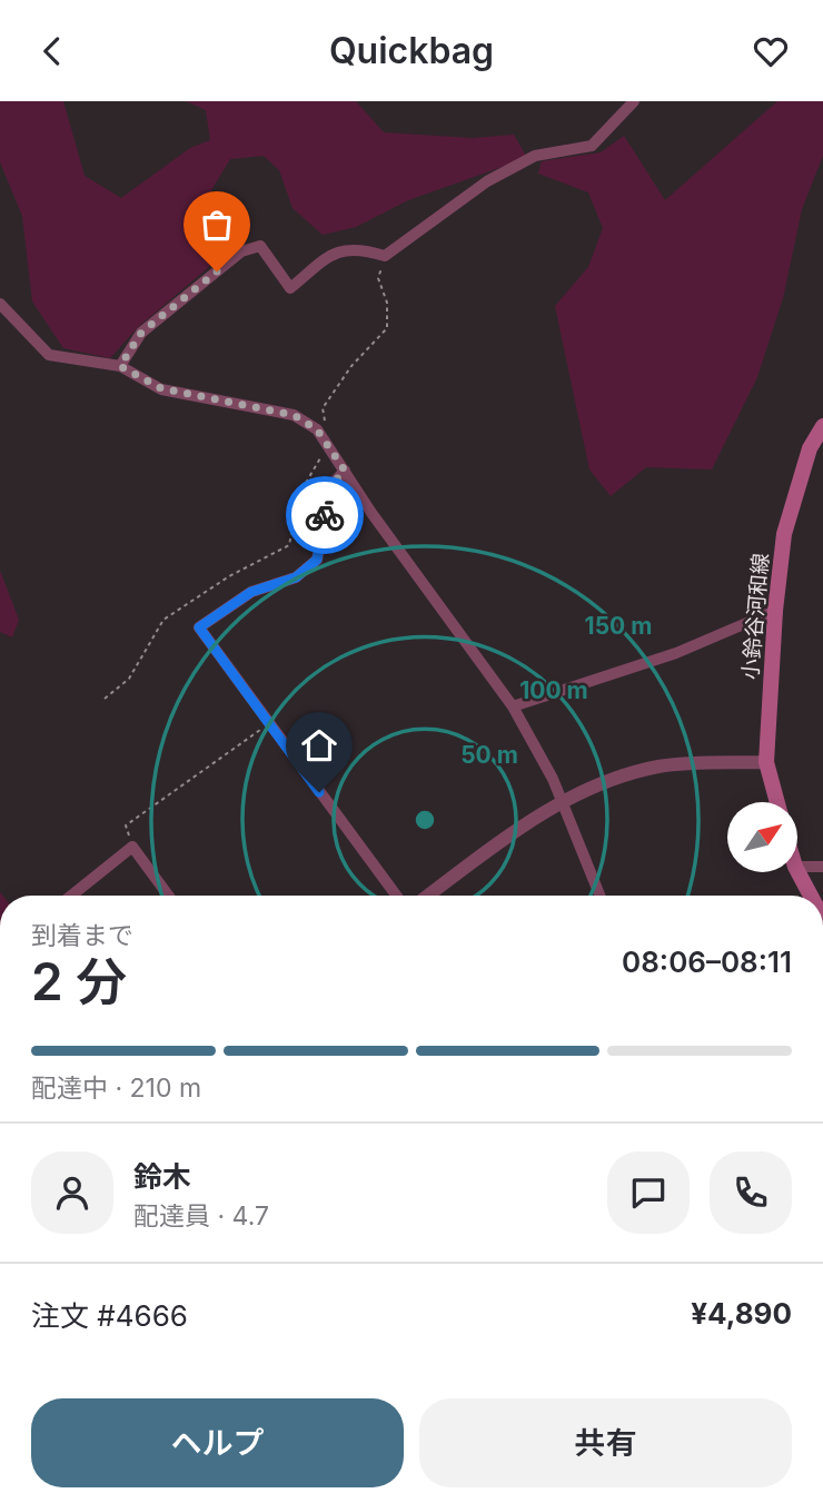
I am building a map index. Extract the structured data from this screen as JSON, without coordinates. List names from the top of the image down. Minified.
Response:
{"streets":{"main road":["小鈴谷河和線"]},"north":"top right","page":{"header":"Quickbag","heading":["2 分","到着まで","08:06–08:11"],"panel":["鈴木","配達員 · 4.7","注文 #4666","¥4,890"],"bar":"配達中 · 210 m","buttons":["ヘルプ","共有"]},"rings":["150 m","100 m","50 m"]}
